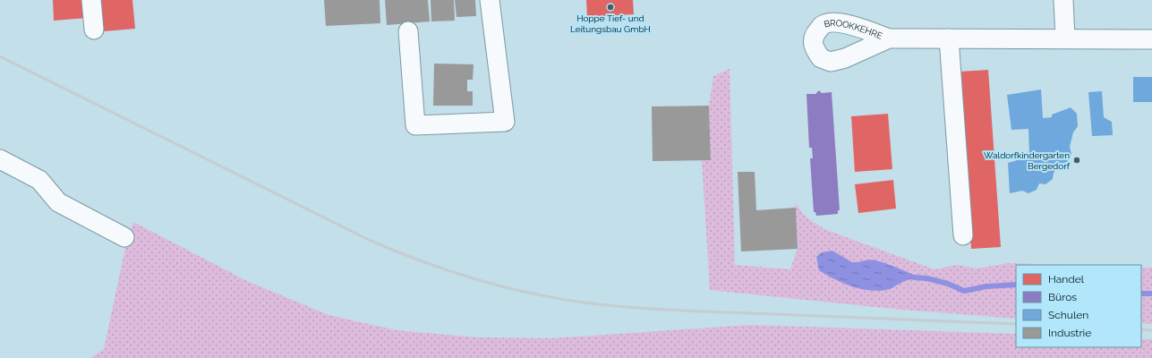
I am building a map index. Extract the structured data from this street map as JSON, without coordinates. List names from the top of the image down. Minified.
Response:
{"streets":{"street":["BROOKKEHRE"]},"places":["Hoppe Tief- und Leitungsbau GmbH","Waldorfkindergarten Bergedorf"],"legend":["Handel","Büros","Schulen","Industrie"]}
